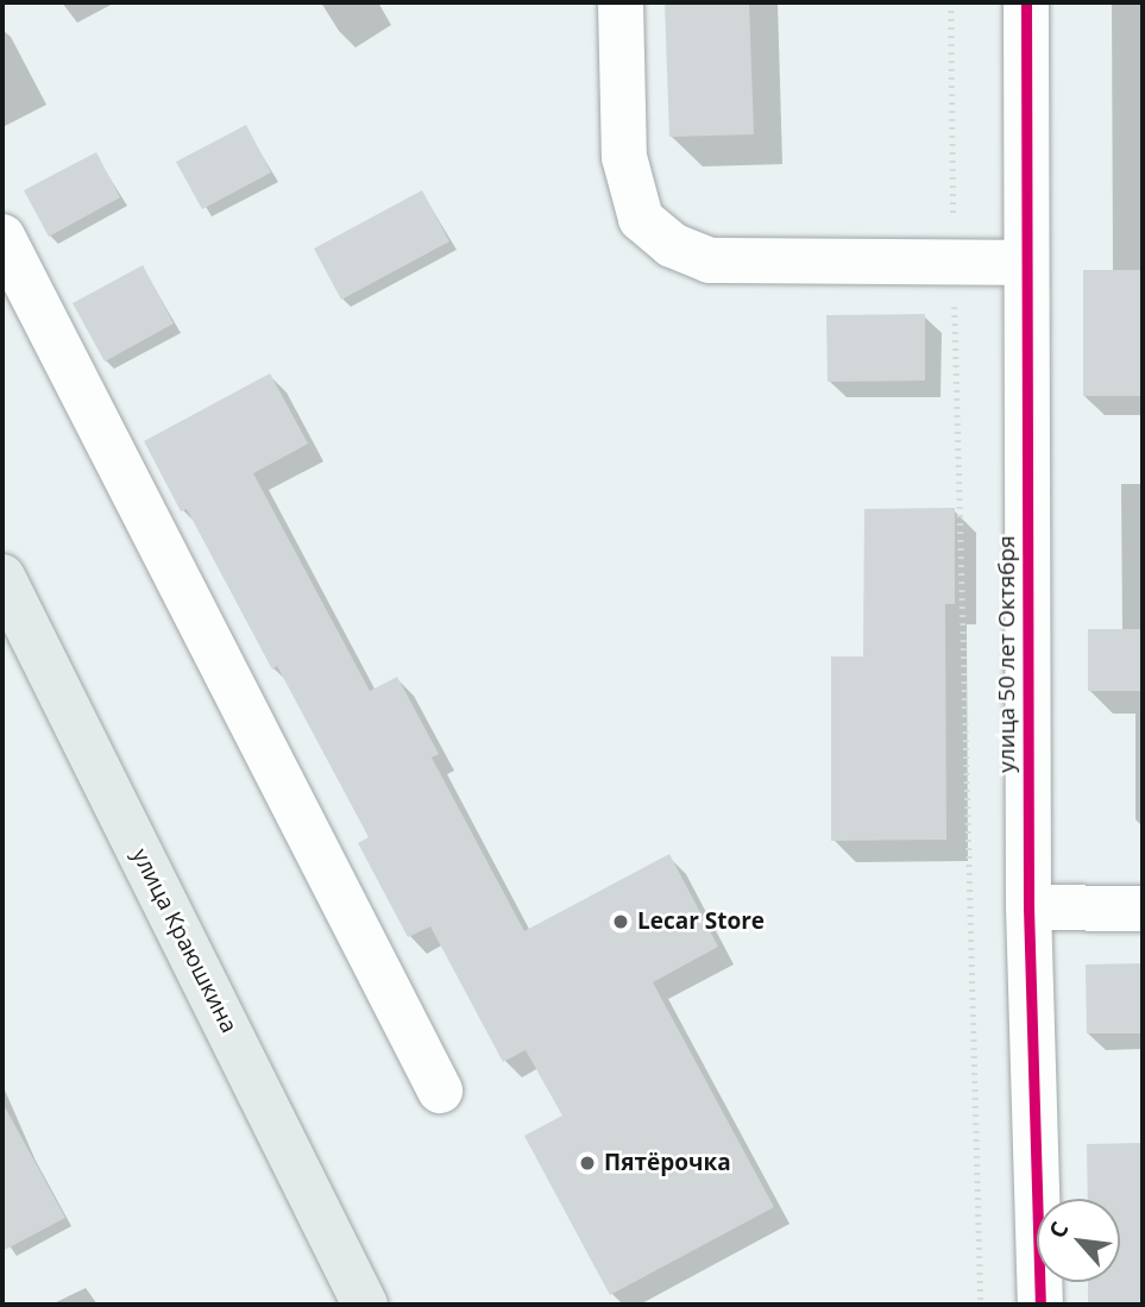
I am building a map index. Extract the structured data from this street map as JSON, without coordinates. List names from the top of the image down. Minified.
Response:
{"streets":{"main road":["улица Краюшкина"],"street":["улица 50 лет Октября"]},"places":["Lecar Store","Пятёрочка"],"north":"top left"}
